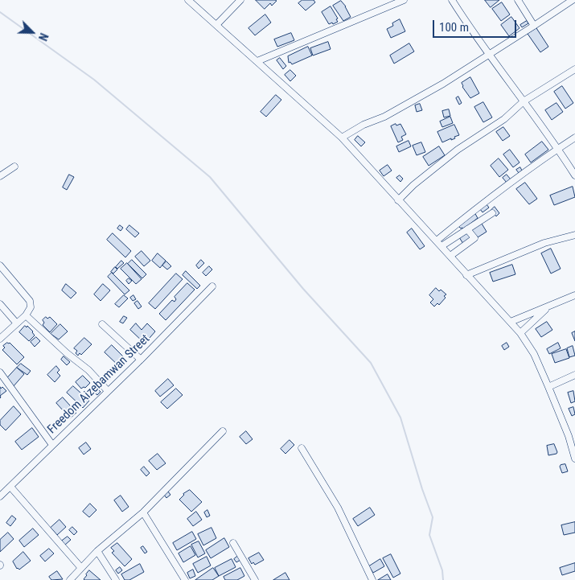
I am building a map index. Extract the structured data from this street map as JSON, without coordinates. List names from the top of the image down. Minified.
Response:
{"streets":{"street":["Freedom Aizebamwan Street"]},"scale_bar":"100 m","north":"bottom right"}
